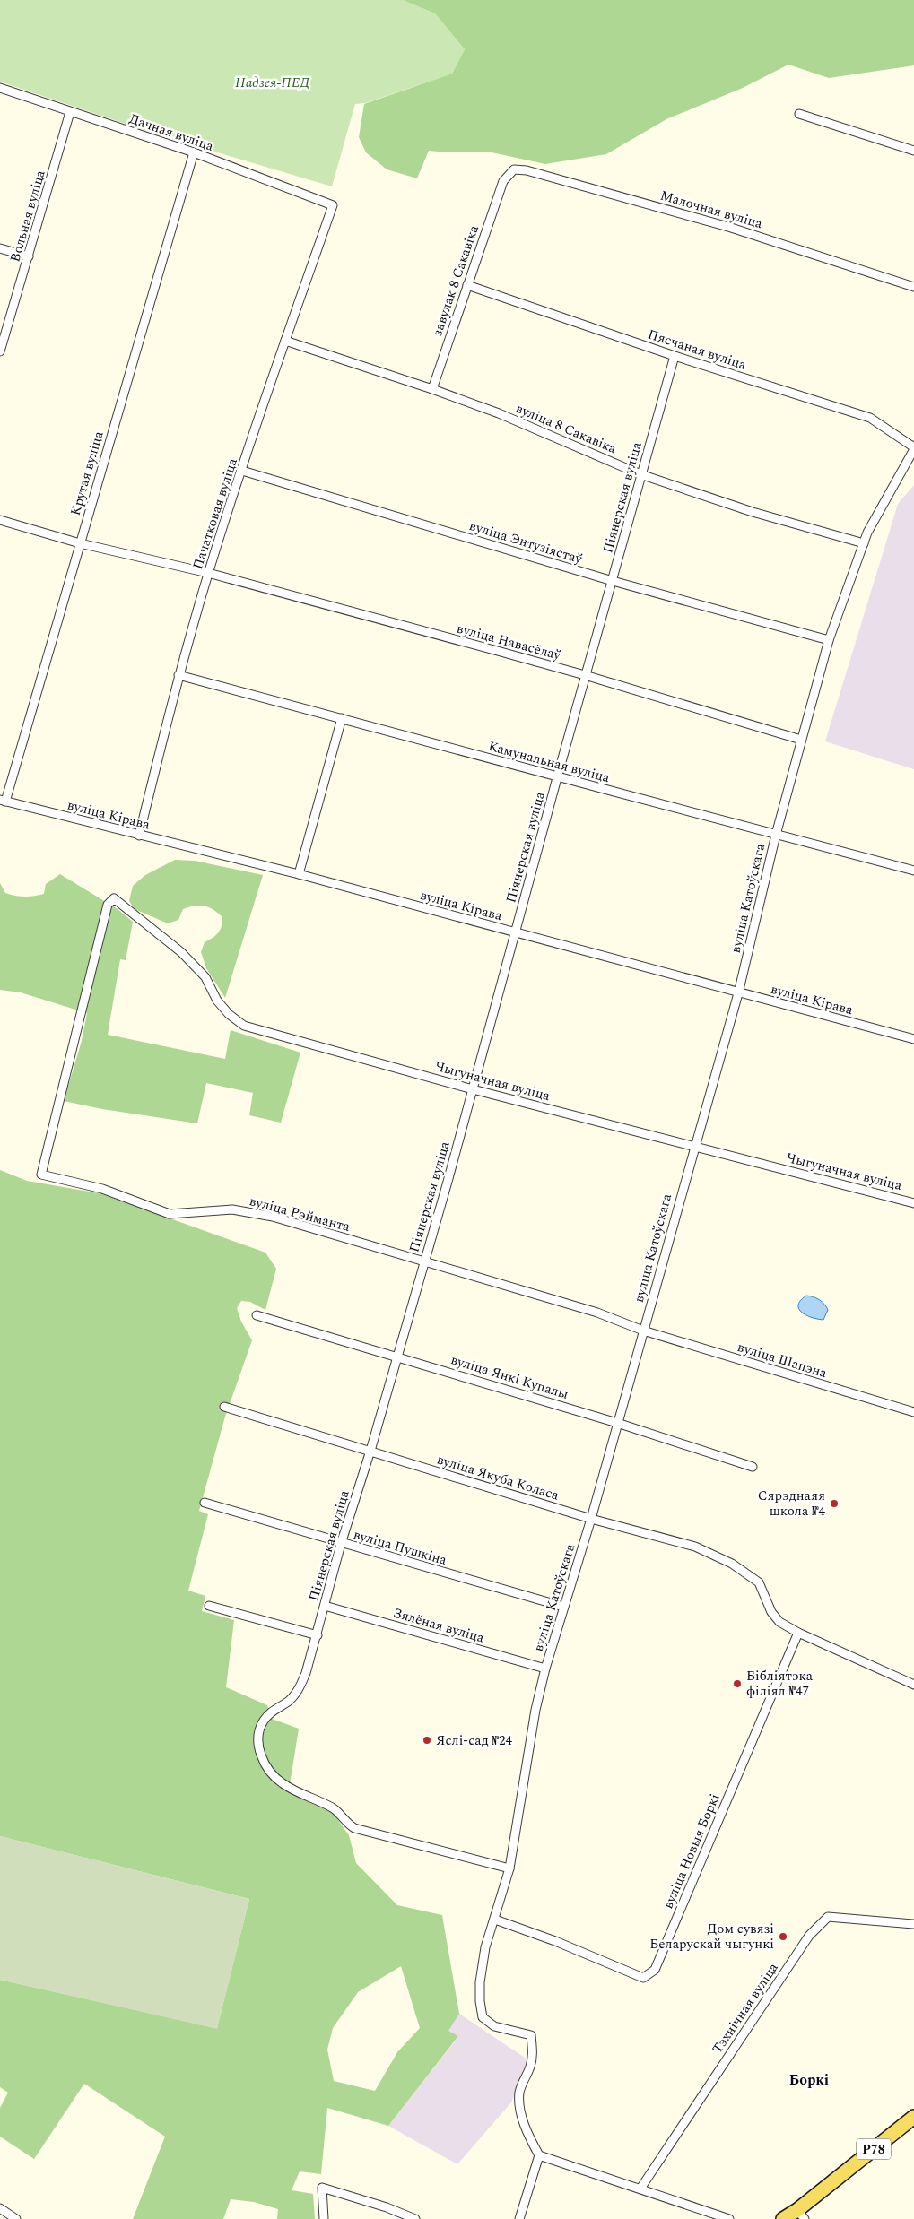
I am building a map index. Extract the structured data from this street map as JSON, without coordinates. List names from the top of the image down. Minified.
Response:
{"streets":{"main road":["Р78"],"street":["Дачная вуліца","Малочная вуліца","Вольная вуліца","завулак 8 Сакавіка","Пясчаная вуліца","вуліца 8 Сакавіка","Крутая вуліца","Піянерская вуліца","Пачатковая вуліца","вуліца Энтузіястаў","вуліца Навасёлаў","Камунальная вуліца","вуліца Кірава","вуліца Катоўскага","Чыгуначная вуліца","вуліца Рэйманта","вуліца Шапэна","вуліца Янкі Купалы","вуліца Якуба Коласа","вуліца Пушкіна","Зялёная вуліца","вуліца Новыя Боркі","Тэхнічная вуліца"]},"crossings":[["Дачная вуліца","Вольная вуліца"],["Дачная вуліца","Крутая вуліца"],["Дачная вуліца","Пачатковая вуліца"],["Малочная вуліца","завулак 8 Сакавіка"],["завулак 8 Сакавіка","Пясчаная вуліца"],["завулак 8 Сакавіка","вуліца 8 Сакавіка"],["Пясчаная вуліца","Піянерская вуліца"],["Пясчаная вуліца","вуліца Катоўскага"],["вуліца 8 Сакавіка","Піянерская вуліца"],["вуліца 8 Сакавіка","Пачатковая вуліца"],["вуліца 8 Сакавіка","вуліца Катоўскага"],["Крутая вуліца","вуліца Навасёлаў"],["Крутая вуліца","вуліца Кірава"],["Піянерская вуліца","вуліца Энтузіястаў"],["Піянерская вуліца","вуліца Навасёлаў"],["Піянерская вуліца","Камунальная вуліца"],["Піянерская вуліца","вуліца Кірава"],["Піянерская вуліца","вуліца Катоўскага"],["Піянерская вуліца","Чыгуначная вуліца"],["Піянерская вуліца","вуліца Рэйманта"],["Піянерская вуліца","вуліца Янкі Купалы"],["Піянерская вуліца","вуліца Якуба Коласа"],["Піянерская вуліца","вуліца Пушкіна"],["Піянерская вуліца","Зялёная вуліца"],["Пачатковая вуліца","вуліца Энтузіястаў"],["Пачатковая вуліца","вуліца Навасёлаў"],["Пачатковая вуліца","Камунальная вуліца"],["Пачатковая вуліца","вуліца Кірава"],["вуліца Энтузіястаў","вуліца Катоўскага"],["вуліца Навасёлаў","вуліца Катоўскага"],["Камунальная вуліца","вуліца Катоўскага"],["вуліца Кірава","вуліца Катоўскага"],["вуліца Катоўскага","Чыгуначная вуліца"],["вуліца Катоўскага","вуліца Рэйманта"],["вуліца Катоўскага","вуліца Шапэна"],["вуліца Катоўскага","вуліца Янкі Купалы"],["вуліца Катоўскага","вуліца Якуба Коласа"],["вуліца Катоўскага","вуліца Пушкіна"],["вуліца Катоўскага","Зялёная вуліца"],["вуліца Катоўскага","вуліца Новыя Боркі"],["Чыгуначная вуліца","вуліца Рэйманта"],["вуліца Рэйманта","вуліца Шапэна"],["вуліца Якуба Коласа","вуліца Новыя Боркі"]],"districts":["Боркі"],"parks":["Надзея-ПЕД"],"places":["Сярэднаяя школа №4","Бібліятэка філіял №47","Яслі-сад №24","Дом сувязі Беларускай чыгункі"]}
